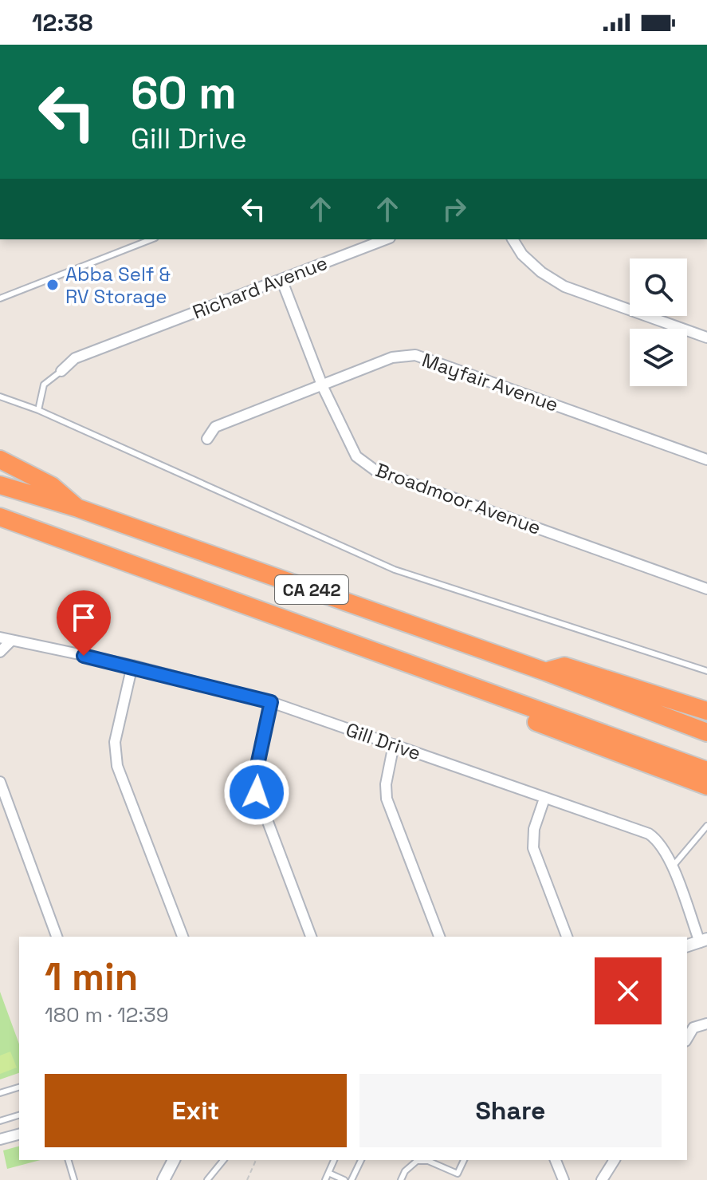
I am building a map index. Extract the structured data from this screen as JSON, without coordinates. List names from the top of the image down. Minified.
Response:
{"streets":{"highway":["CA 242"],"street":["Richard Avenue","Mayfair Avenue","Broadmoor Avenue","Gill Drive"]},"crossings":[["Richard Avenue","Broadmoor Avenue"],["Mayfair Avenue","Broadmoor Avenue"]],"places":["Abba Self & RV Storage"],"page":{"status":"12:38","turn":["60 m","Gill Drive"],"heading":["1 min","180 m · 12:39"],"buttons":["Exit","Share"]}}
